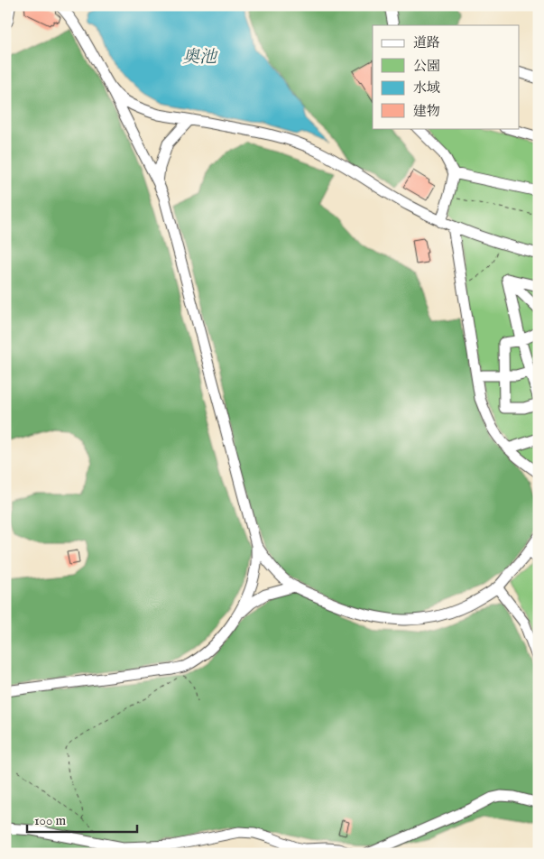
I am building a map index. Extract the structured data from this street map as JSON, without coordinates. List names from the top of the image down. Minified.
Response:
{"water":["奥池"],"legend":["道路","公園","水域","建物"],"scale_bar":"100 m"}
